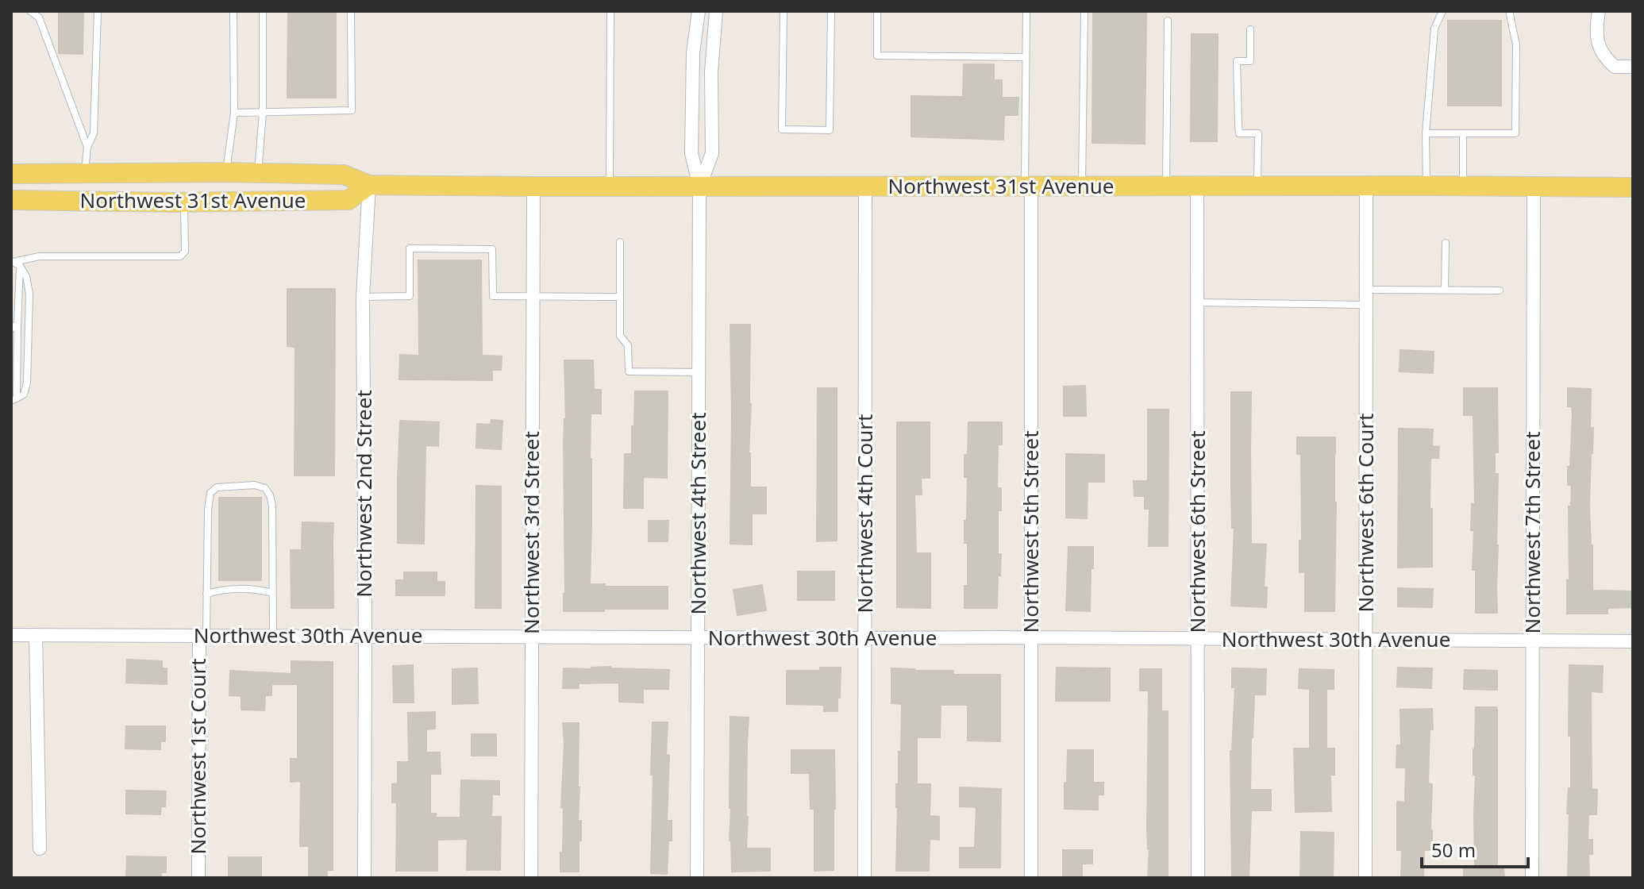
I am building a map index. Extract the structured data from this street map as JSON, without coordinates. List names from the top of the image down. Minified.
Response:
{"streets":{"main road":["Northwest 31st Avenue"],"street":["Northwest 2nd Street","Northwest 6th Court","Northwest 4th Street","Northwest 4th Court","Northwest 5th Street","Northwest 6th Street","Northwest 3rd Street","Northwest 7th Street","Northwest 30th Avenue","Northwest 1st Court"]},"crossings":[["Northwest 31st Avenue","Northwest 2nd Street"],["Northwest 31st Avenue","Northwest 6th Court"],["Northwest 31st Avenue","Northwest 4th Street"],["Northwest 31st Avenue","Northwest 4th Court"],["Northwest 31st Avenue","Northwest 5th Street"],["Northwest 31st Avenue","Northwest 6th Street"],["Northwest 31st Avenue","Northwest 3rd Street"],["Northwest 31st Avenue","Northwest 7th Street"],["Northwest 2nd Street","Northwest 30th Avenue"],["Northwest 6th Court","Northwest 30th Avenue"],["Northwest 4th Street","Northwest 30th Avenue"],["Northwest 4th Court","Northwest 30th Avenue"],["Northwest 5th Street","Northwest 30th Avenue"],["Northwest 6th Street","Northwest 30th Avenue"],["Northwest 3rd Street","Northwest 30th Avenue"],["Northwest 7th Street","Northwest 30th Avenue"],["Northwest 30th Avenue","Northwest 1st Court"]],"scale_bar":"50 m"}
